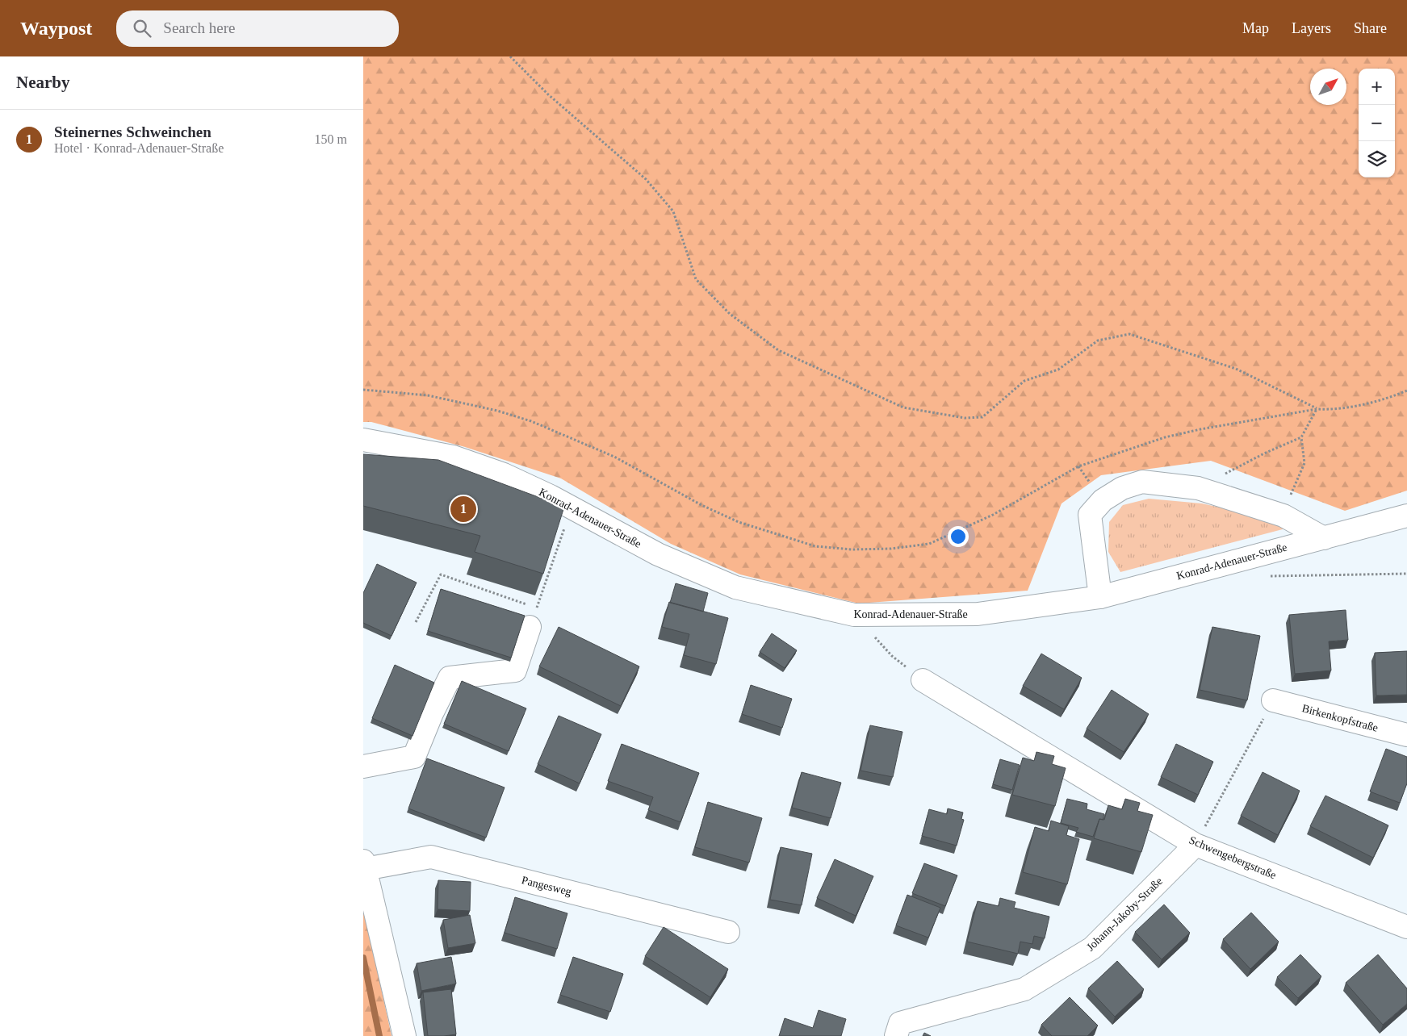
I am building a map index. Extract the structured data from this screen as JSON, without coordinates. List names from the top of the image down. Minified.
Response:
{"streets":{"street":["Konrad-Adenauer-Straße","Birkenkopfstraße","Schwengebergstraße","Pangesweg","Johann-Jakoby-Straße"]},"crossings":[["Schwengebergstraße","Johann-Jakoby-Straße"]],"north":"top right","page":{"header":"Waypost","search":"Search here","nav":["Map","Layers","Share"],"heading":"Nearby","map_buttons":["+","−"],"list":[{"mark":"1","name":"Steinernes Schweinchen","note":"Hotel · Konrad-Adenauer-Straße","value":"150 m"}],"pins":"1"}}
